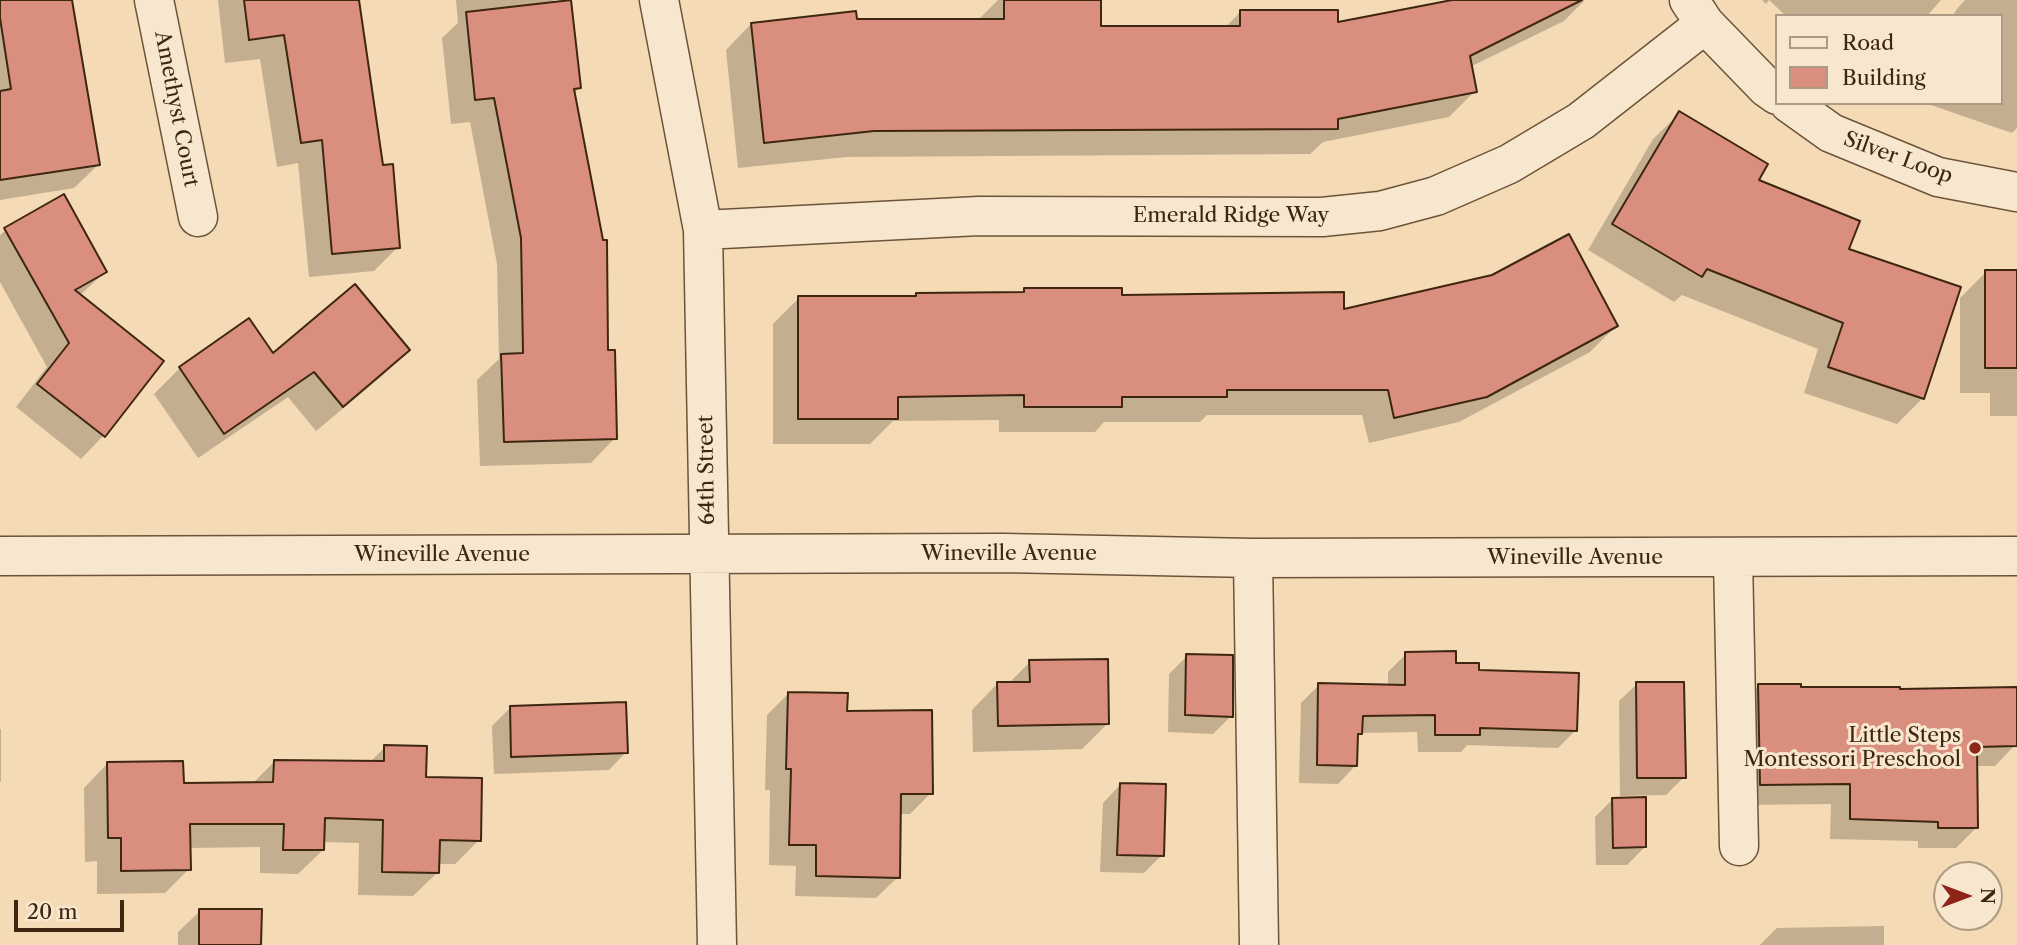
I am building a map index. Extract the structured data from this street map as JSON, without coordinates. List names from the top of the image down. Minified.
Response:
{"streets":{"street":["Amethyst Court","Silver Loop","Emerald Ridge Way","64th Street","Wineville Avenue"]},"crossings":[["Emerald Ridge Way","64th Street"],["64th Street","Wineville Avenue"]],"places":["Little Steps Montessori Preschool"],"legend":["Road","Building"],"scale_bar":"20 m","north":"right"}
